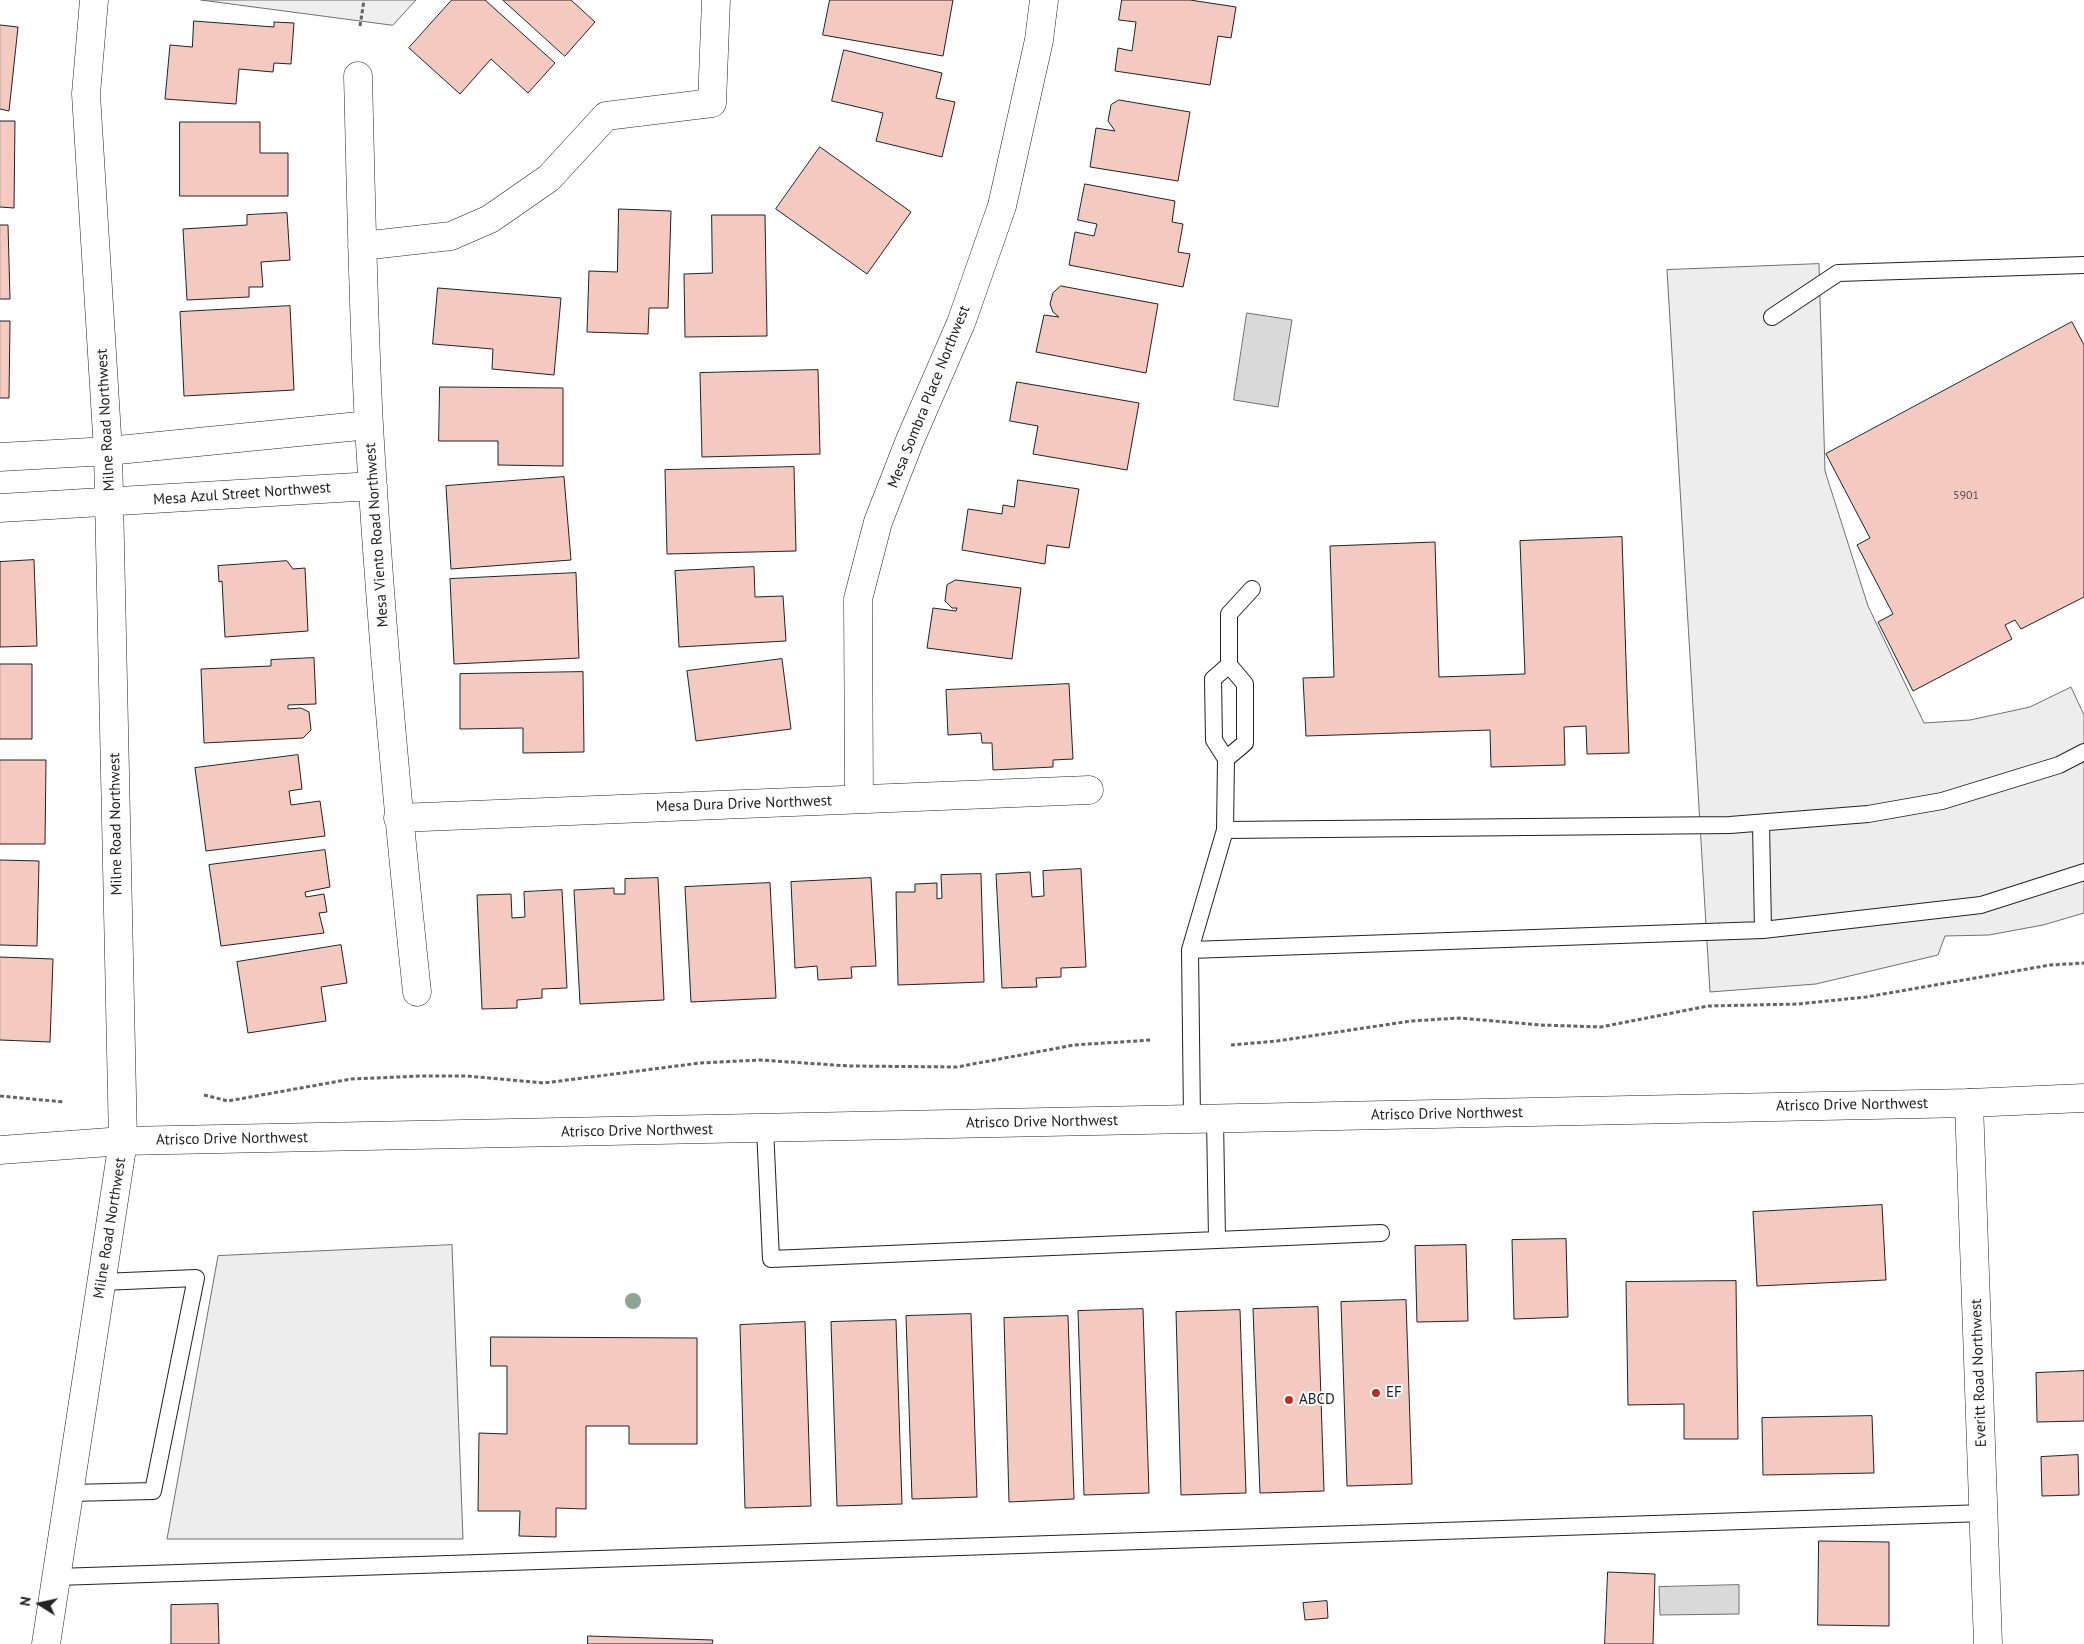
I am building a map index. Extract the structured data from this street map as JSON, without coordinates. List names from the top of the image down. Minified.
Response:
{"streets":{"street":["Mesa Sombra Place Northwest","Milne Road Northwest","Mesa Azul Street Northwest","Mesa Viento Road Northwest","Mesa Dura Drive Northwest","Atrisco Drive Northwest","Everitt Road Northwest"]},"crossings":[["Mesa Sombra Place Northwest","Mesa Dura Drive Northwest"],["Milne Road Northwest","Mesa Azul Street Northwest"],["Milne Road Northwest","Atrisco Drive Northwest"],["Mesa Azul Street Northwest","Mesa Viento Road Northwest"],["Mesa Viento Road Northwest","Mesa Dura Drive Northwest"],["Atrisco Drive Northwest","Everitt Road Northwest"]],"places":["EF","ABCD"],"house_numbers":["5901"],"north":"left"}
